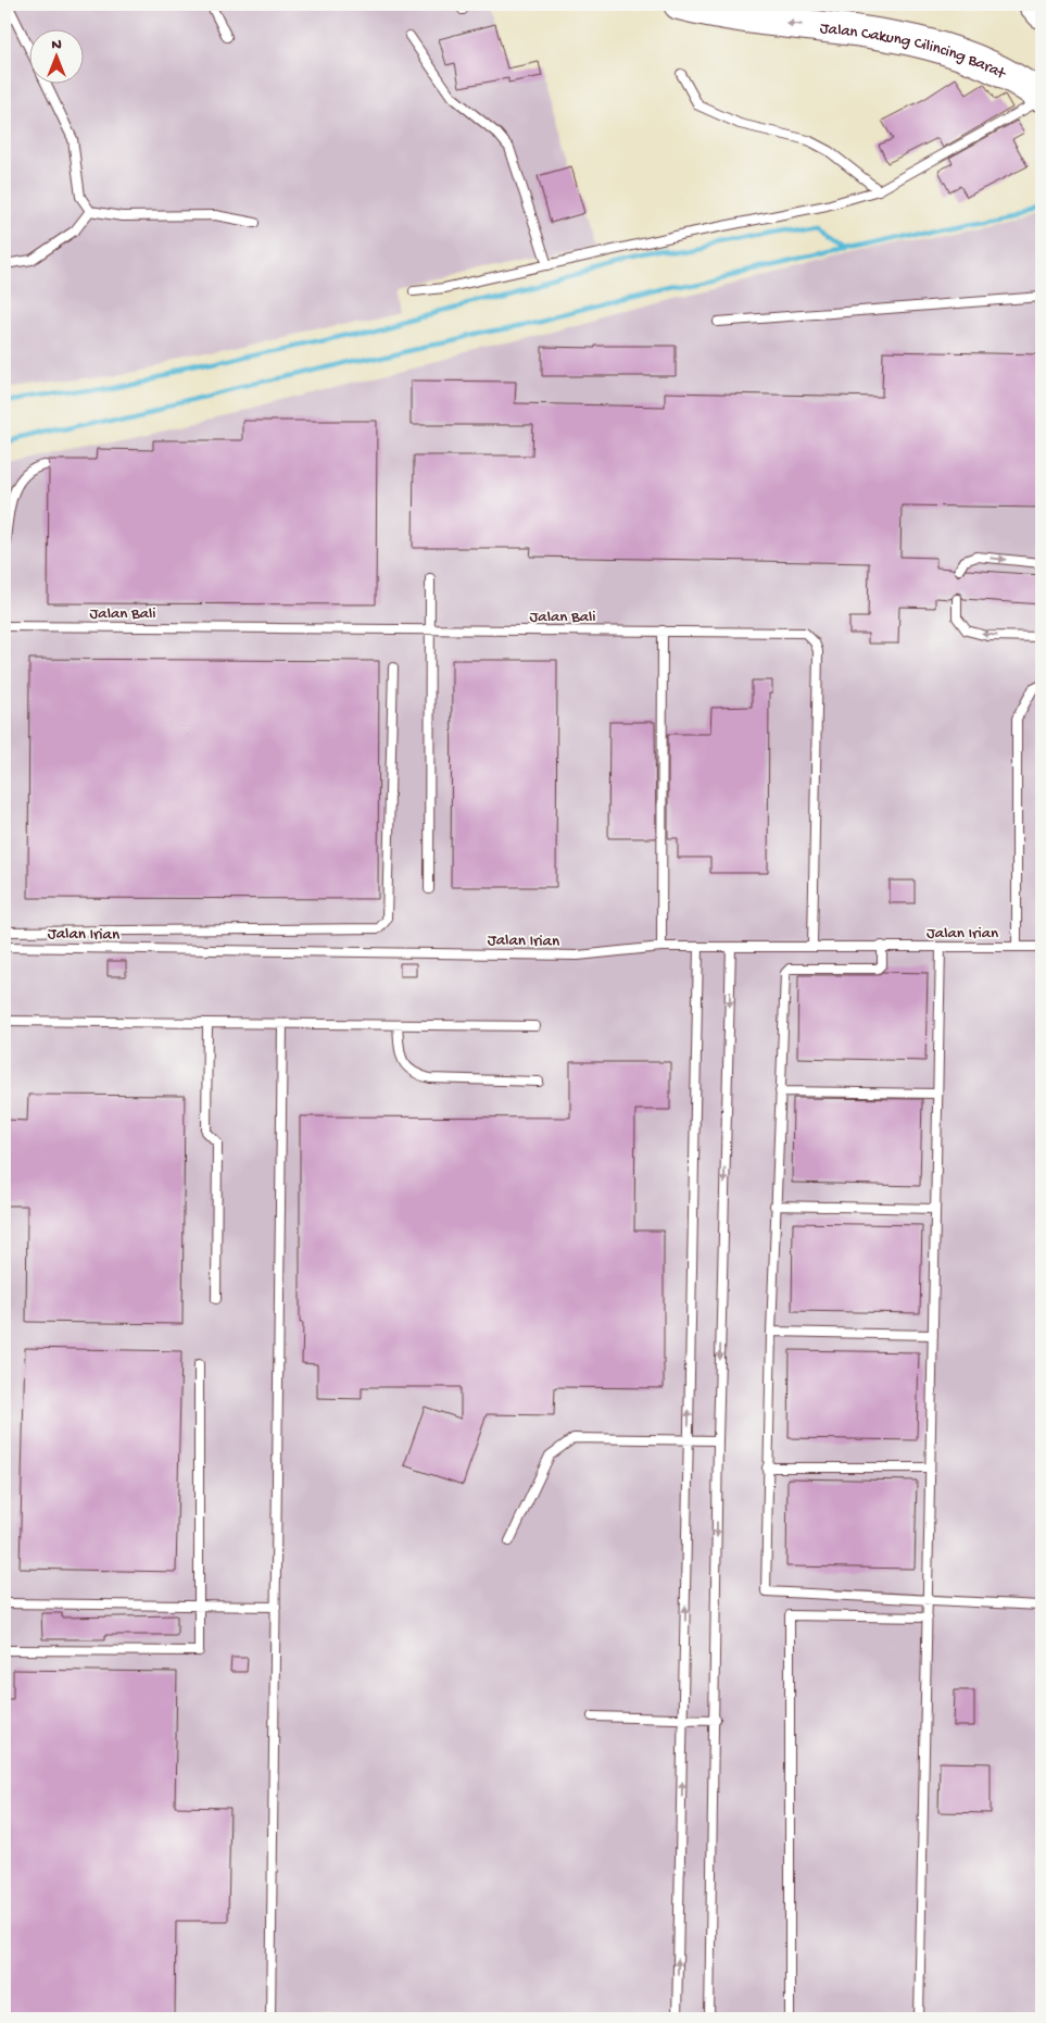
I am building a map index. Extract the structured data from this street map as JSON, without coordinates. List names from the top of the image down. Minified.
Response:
{"streets":{"highway":["Jalan Cakung Cilincing Barat"],"lane":["Jalan Bali","Jalan Irian"]},"crossings":[["Jalan Bali","Jalan Irian"]],"one_way":["Jalan Cakung Cilincing Barat"],"north":"top"}
